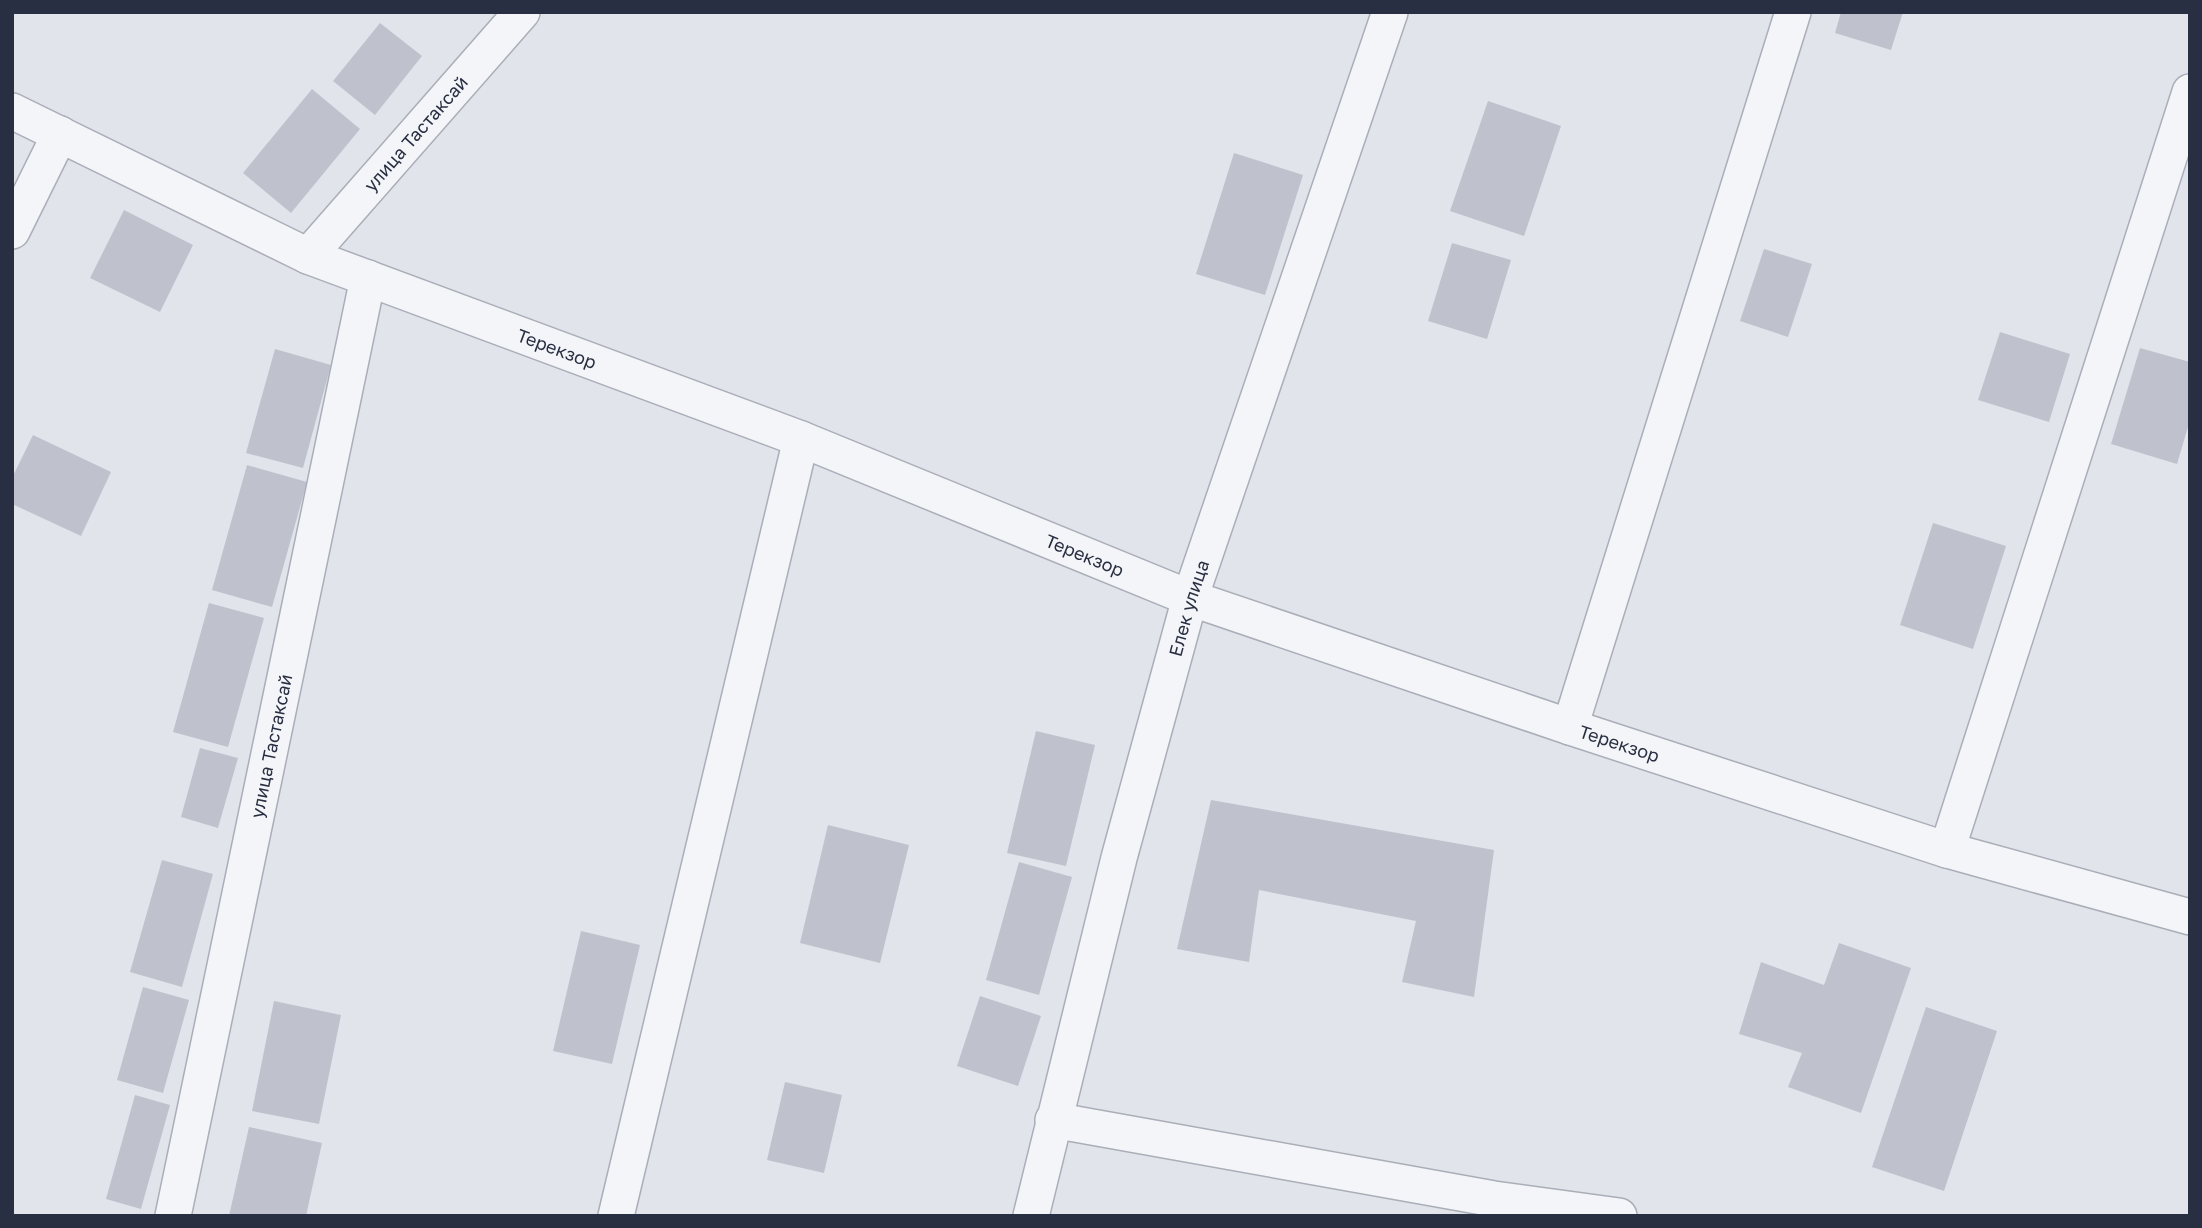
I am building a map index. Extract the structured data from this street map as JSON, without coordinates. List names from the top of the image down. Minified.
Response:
{"streets":{"street":["улица Тастаксай","Терекзор","Елек улица"]},"crossings":[["улица Тастаксай","Терекзор"],["Терекзор","Елек улица"]]}
